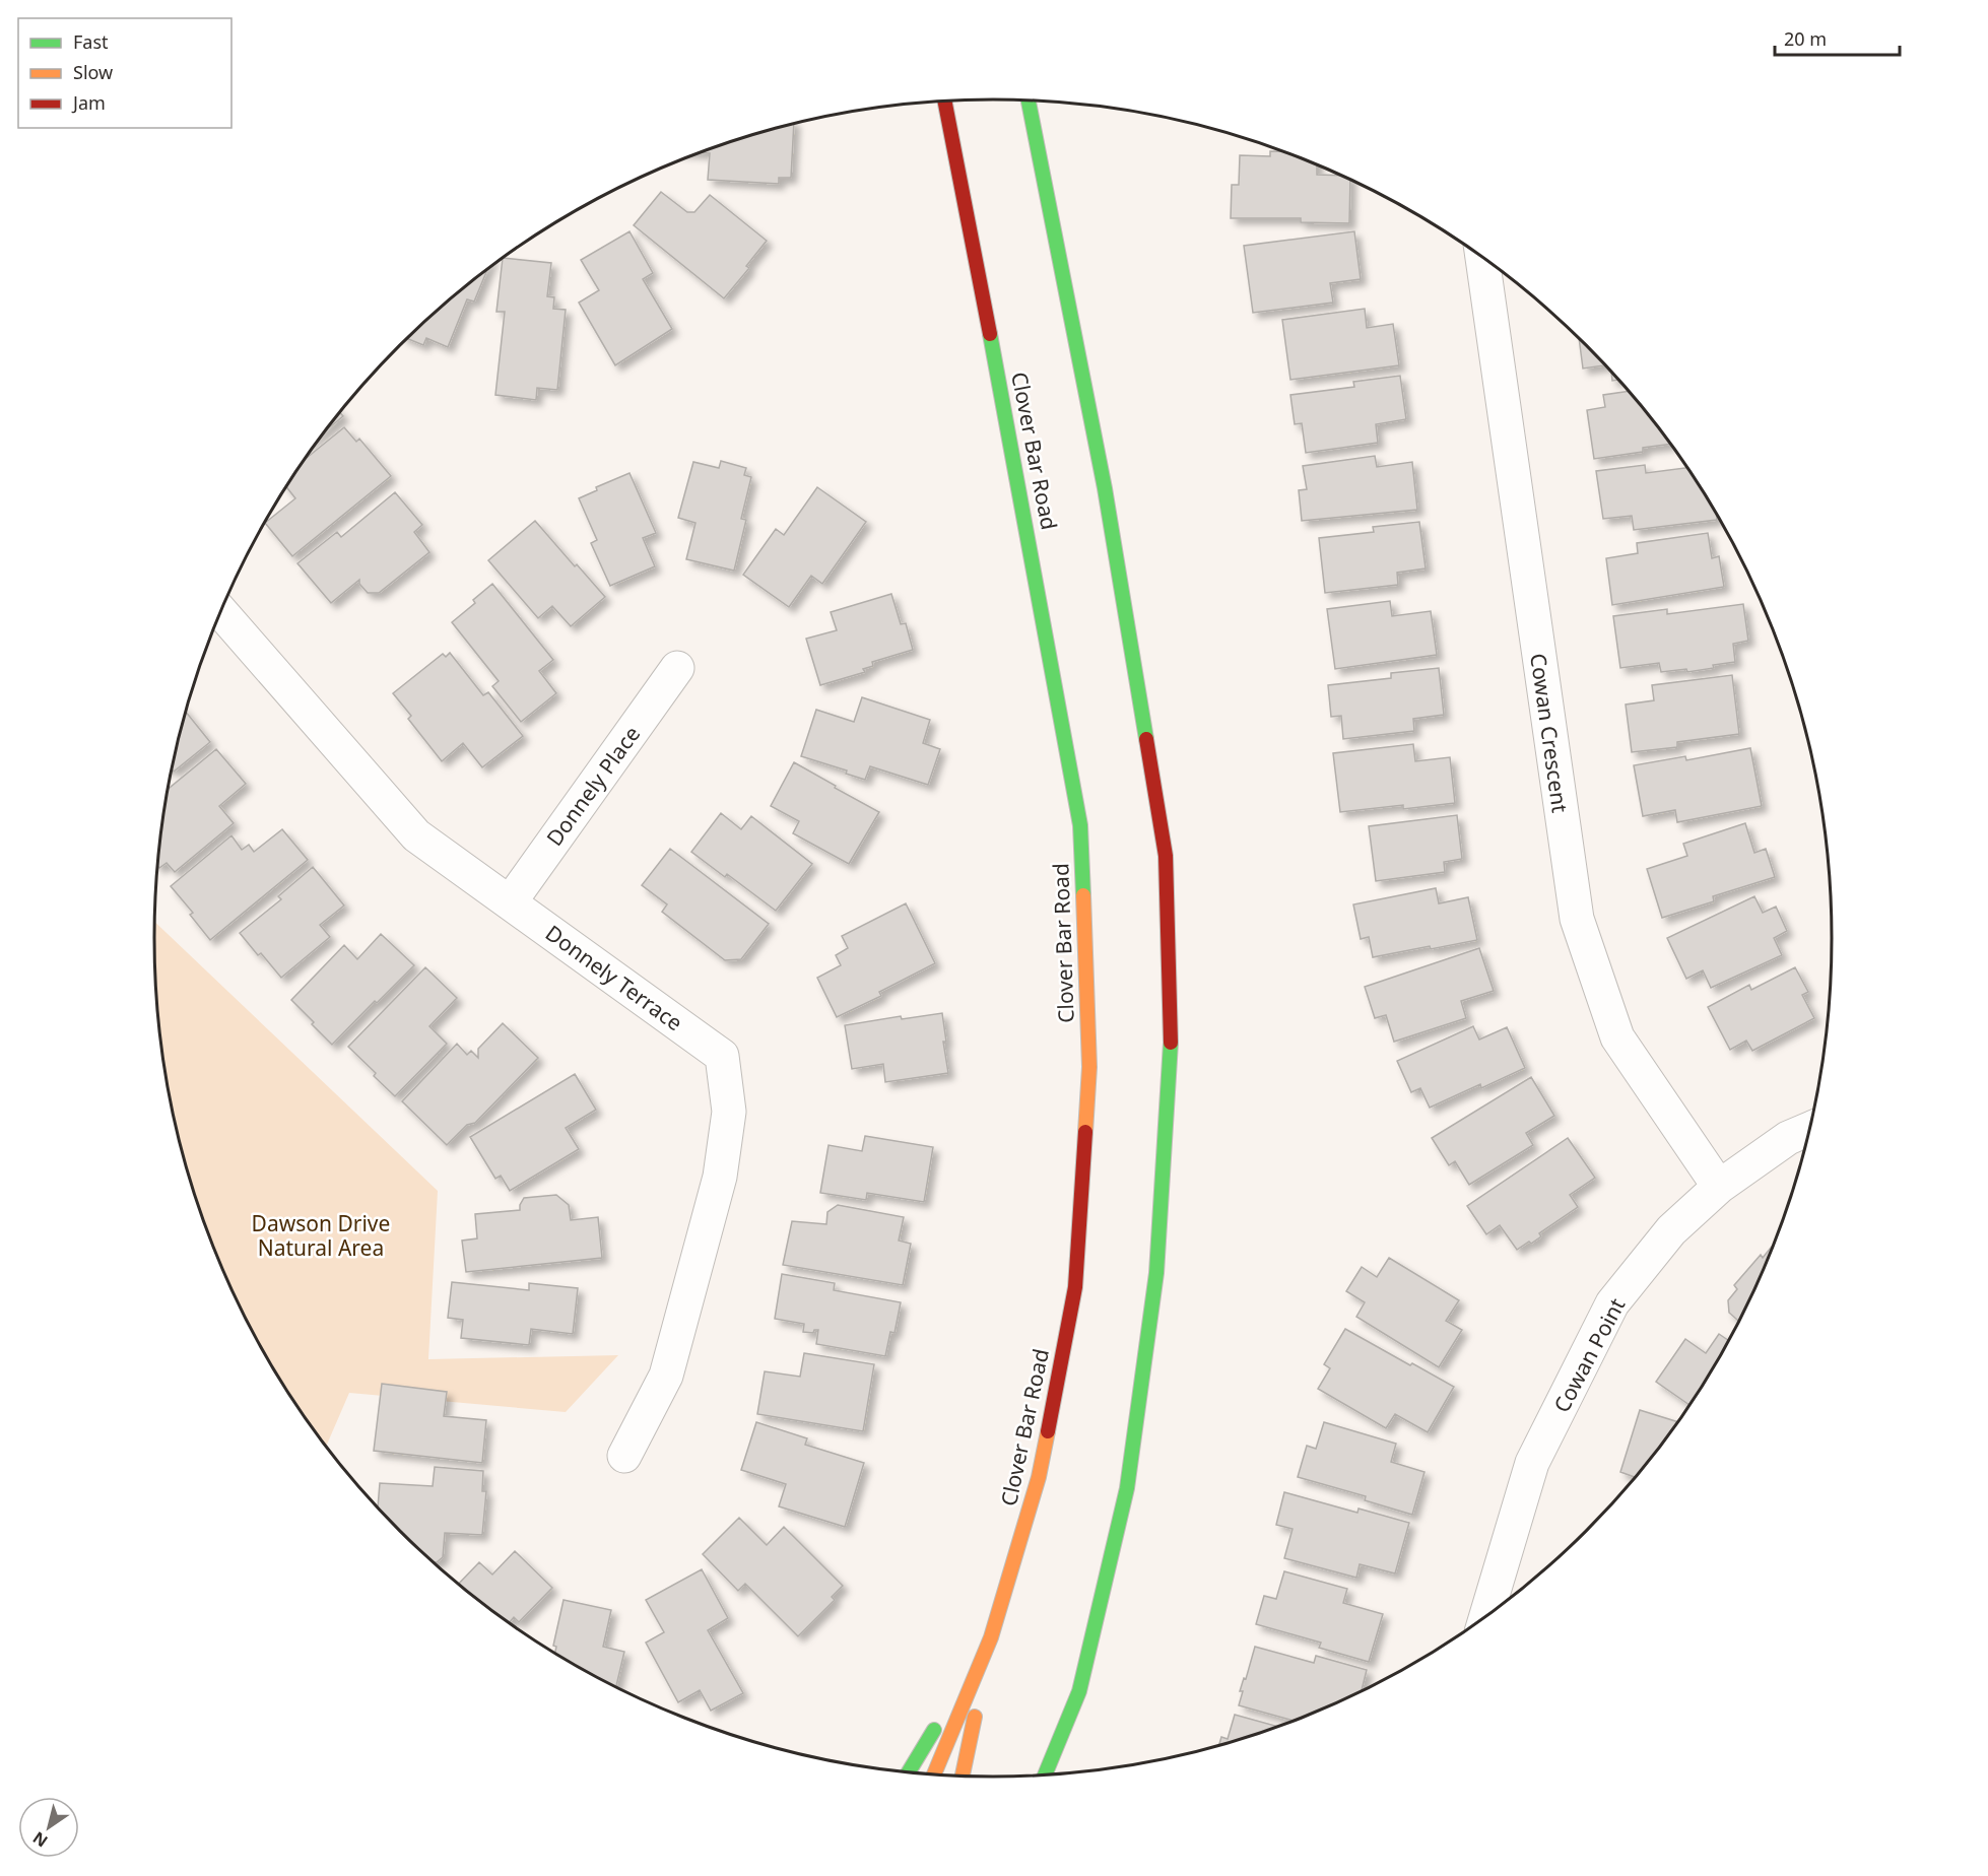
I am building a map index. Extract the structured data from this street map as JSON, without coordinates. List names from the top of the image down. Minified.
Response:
{"streets":{"main road":["Clover Bar Road"],"street":["Cowan Crescent","Donnely Place","Donnely Terrace","Cowan Point"]},"crossings":[["Cowan Crescent","Cowan Point"],["Donnely Place","Donnely Terrace"]],"parks":["Dawson Drive Natural Area"],"legend":["Fast","Slow","Jam"],"scale_bar":"20 m","north":"bottom left"}
